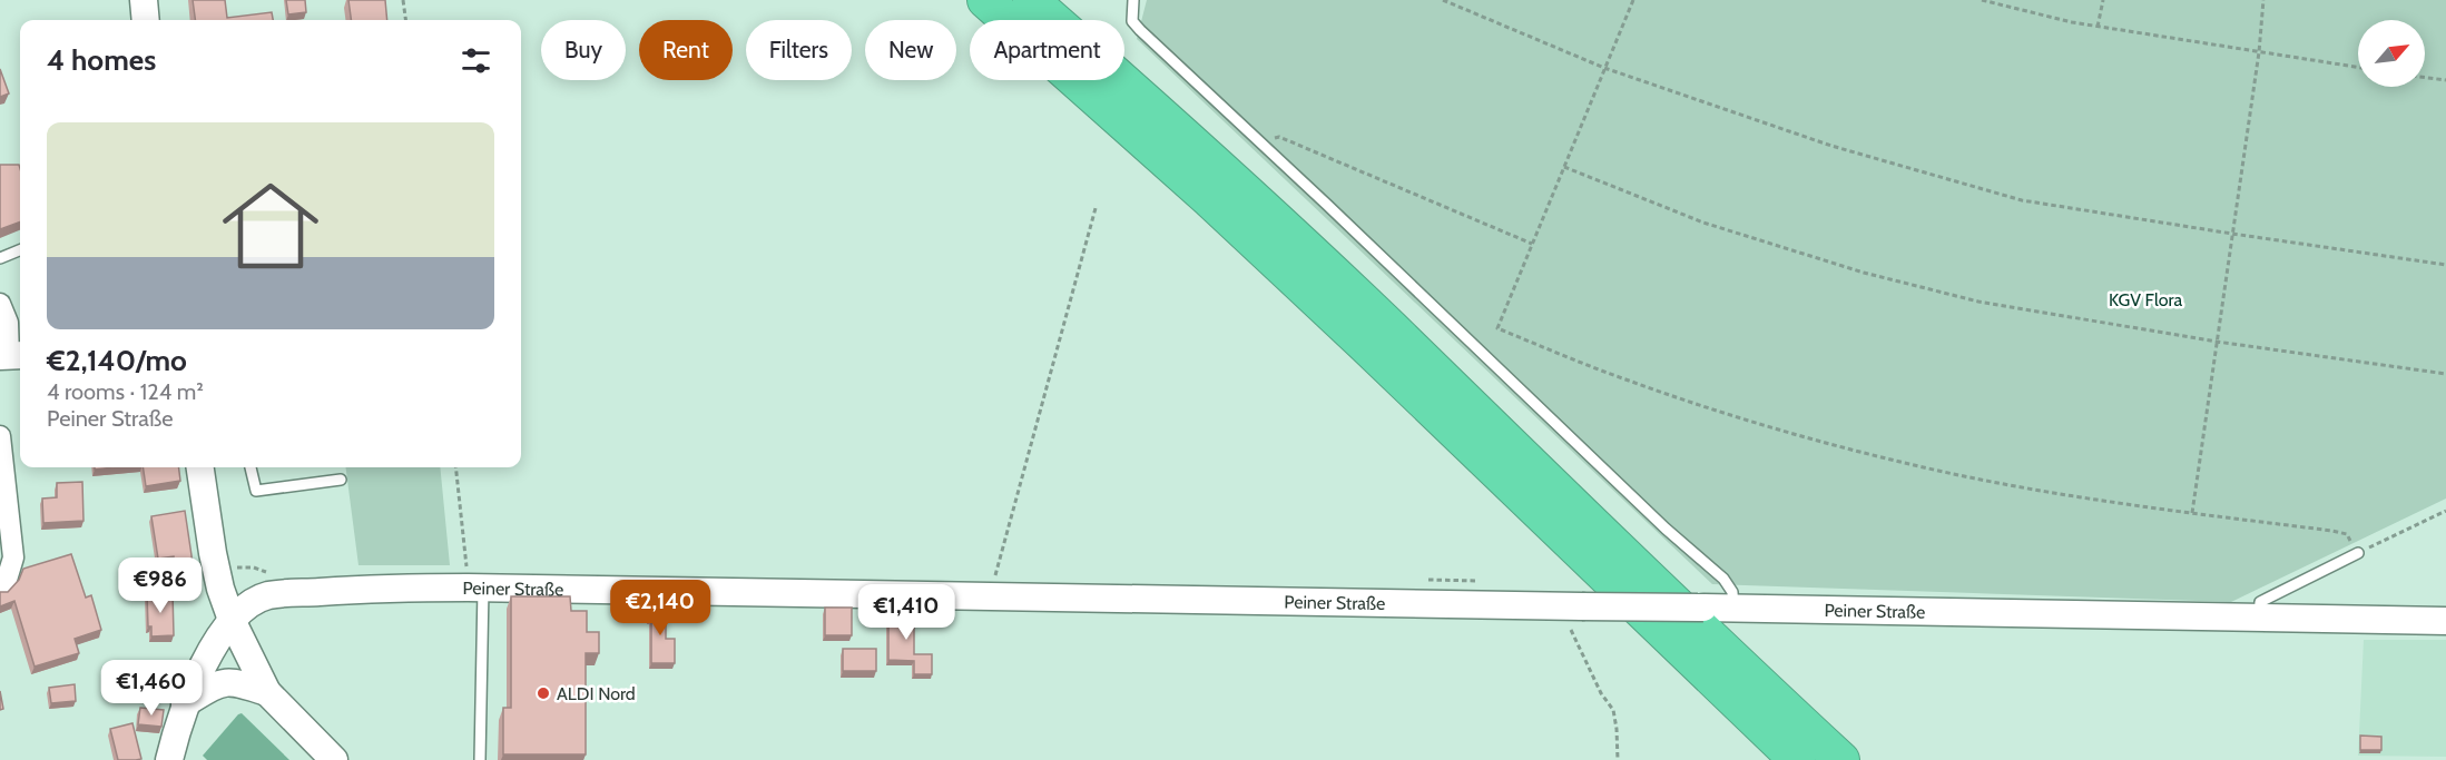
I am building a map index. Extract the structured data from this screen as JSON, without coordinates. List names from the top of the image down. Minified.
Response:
{"streets":{"street":["Peiner Straße"]},"parks":["KGV Flora"],"places":["ALDI Nord"],"north":"top right","page":{"chip":["Buy","Rent","Filters","New","Apartment"],"heading":"4 homes","list":[{"name":"€2,140/mo","note":"4 rooms · 124 m² · Peiner Straße"}],"price":["€986","€2,140","€1,410","€1,460"]}}
